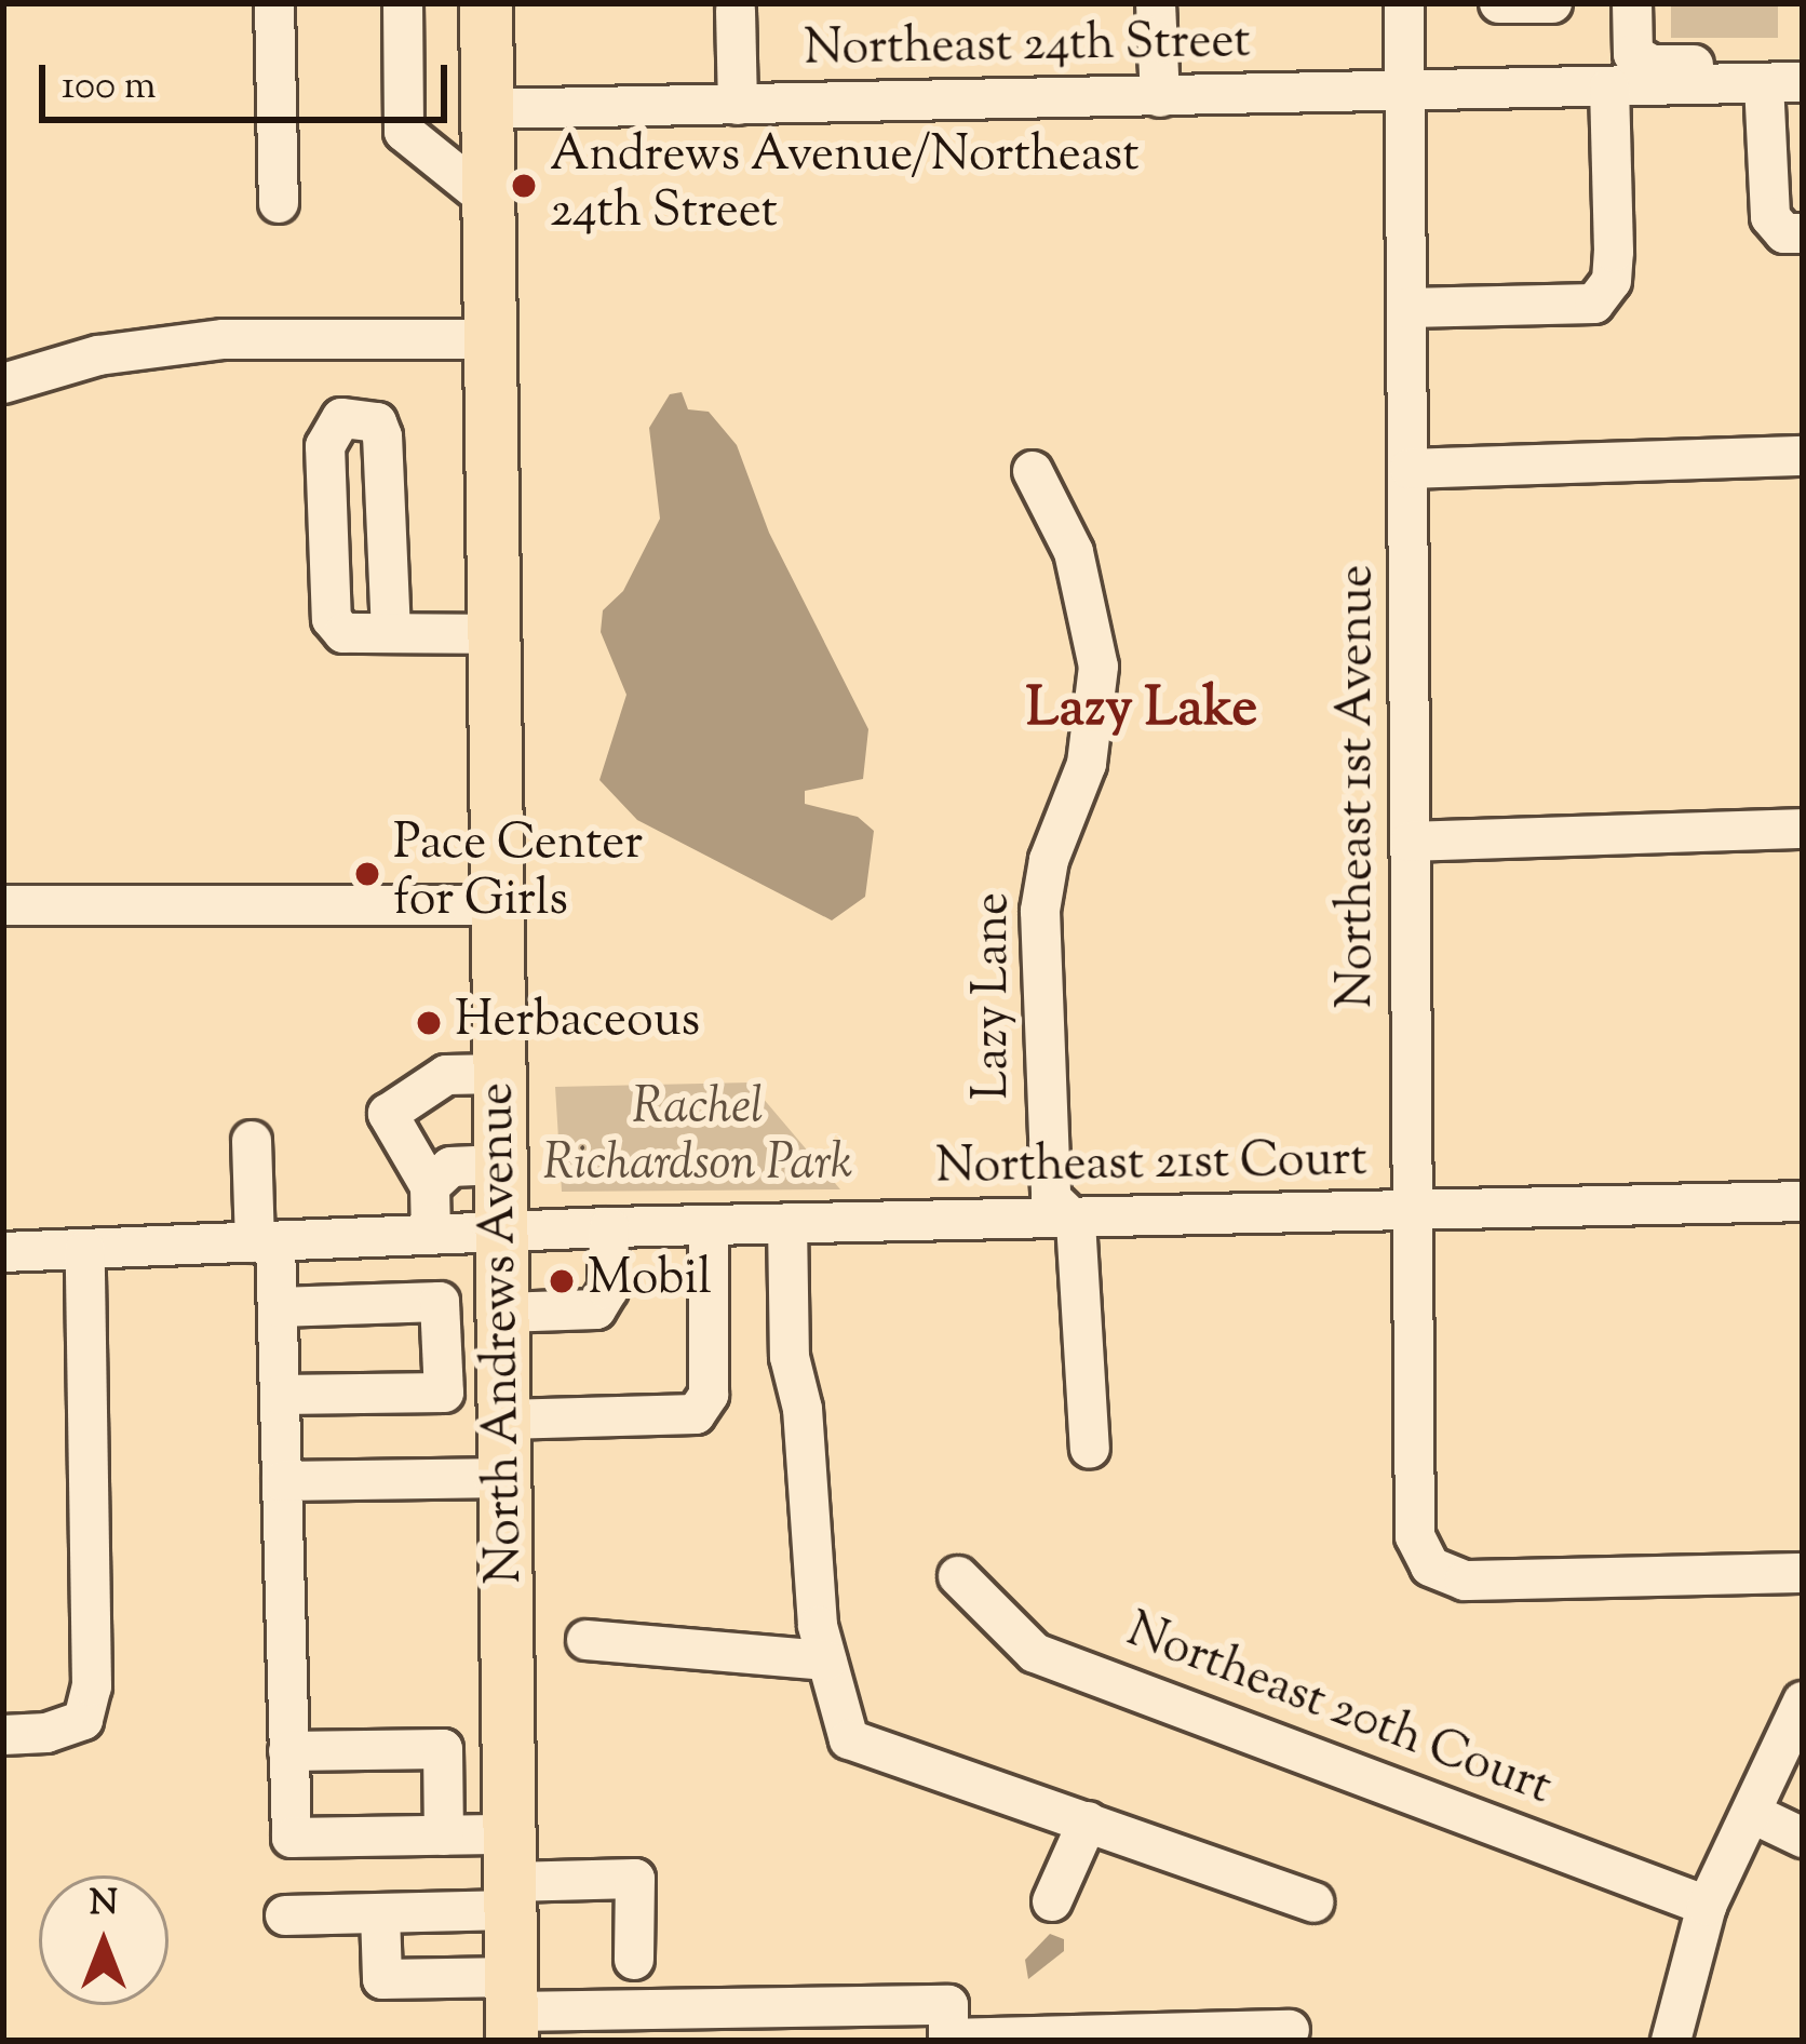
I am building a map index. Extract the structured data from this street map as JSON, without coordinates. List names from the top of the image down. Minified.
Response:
{"streets":{"main road":["North Andrews Avenue"],"street":["Northeast 24th Street","Northeast 1st Avenue","Lazy Lane","Northeast 21st Court","Northeast 20th Court"]},"crossings":[["Northeast 24th Street","Northeast 1st Avenue"],["Northeast 24th Street","North Andrews Avenue"],["Northeast 1st Avenue","Northeast 21st Court"],["Lazy Lane","Northeast 21st Court"],["Northeast 21st Court","North Andrews Avenue"]],"districts":["Lazy Lake"],"parks":["Rachel Richardson Park"],"places":["Andrews Avenue/Northeast 24th Street","Pace Center for Girls","Herbaceous","Mobil"],"scale_bar":"100 m","north":"top"}
